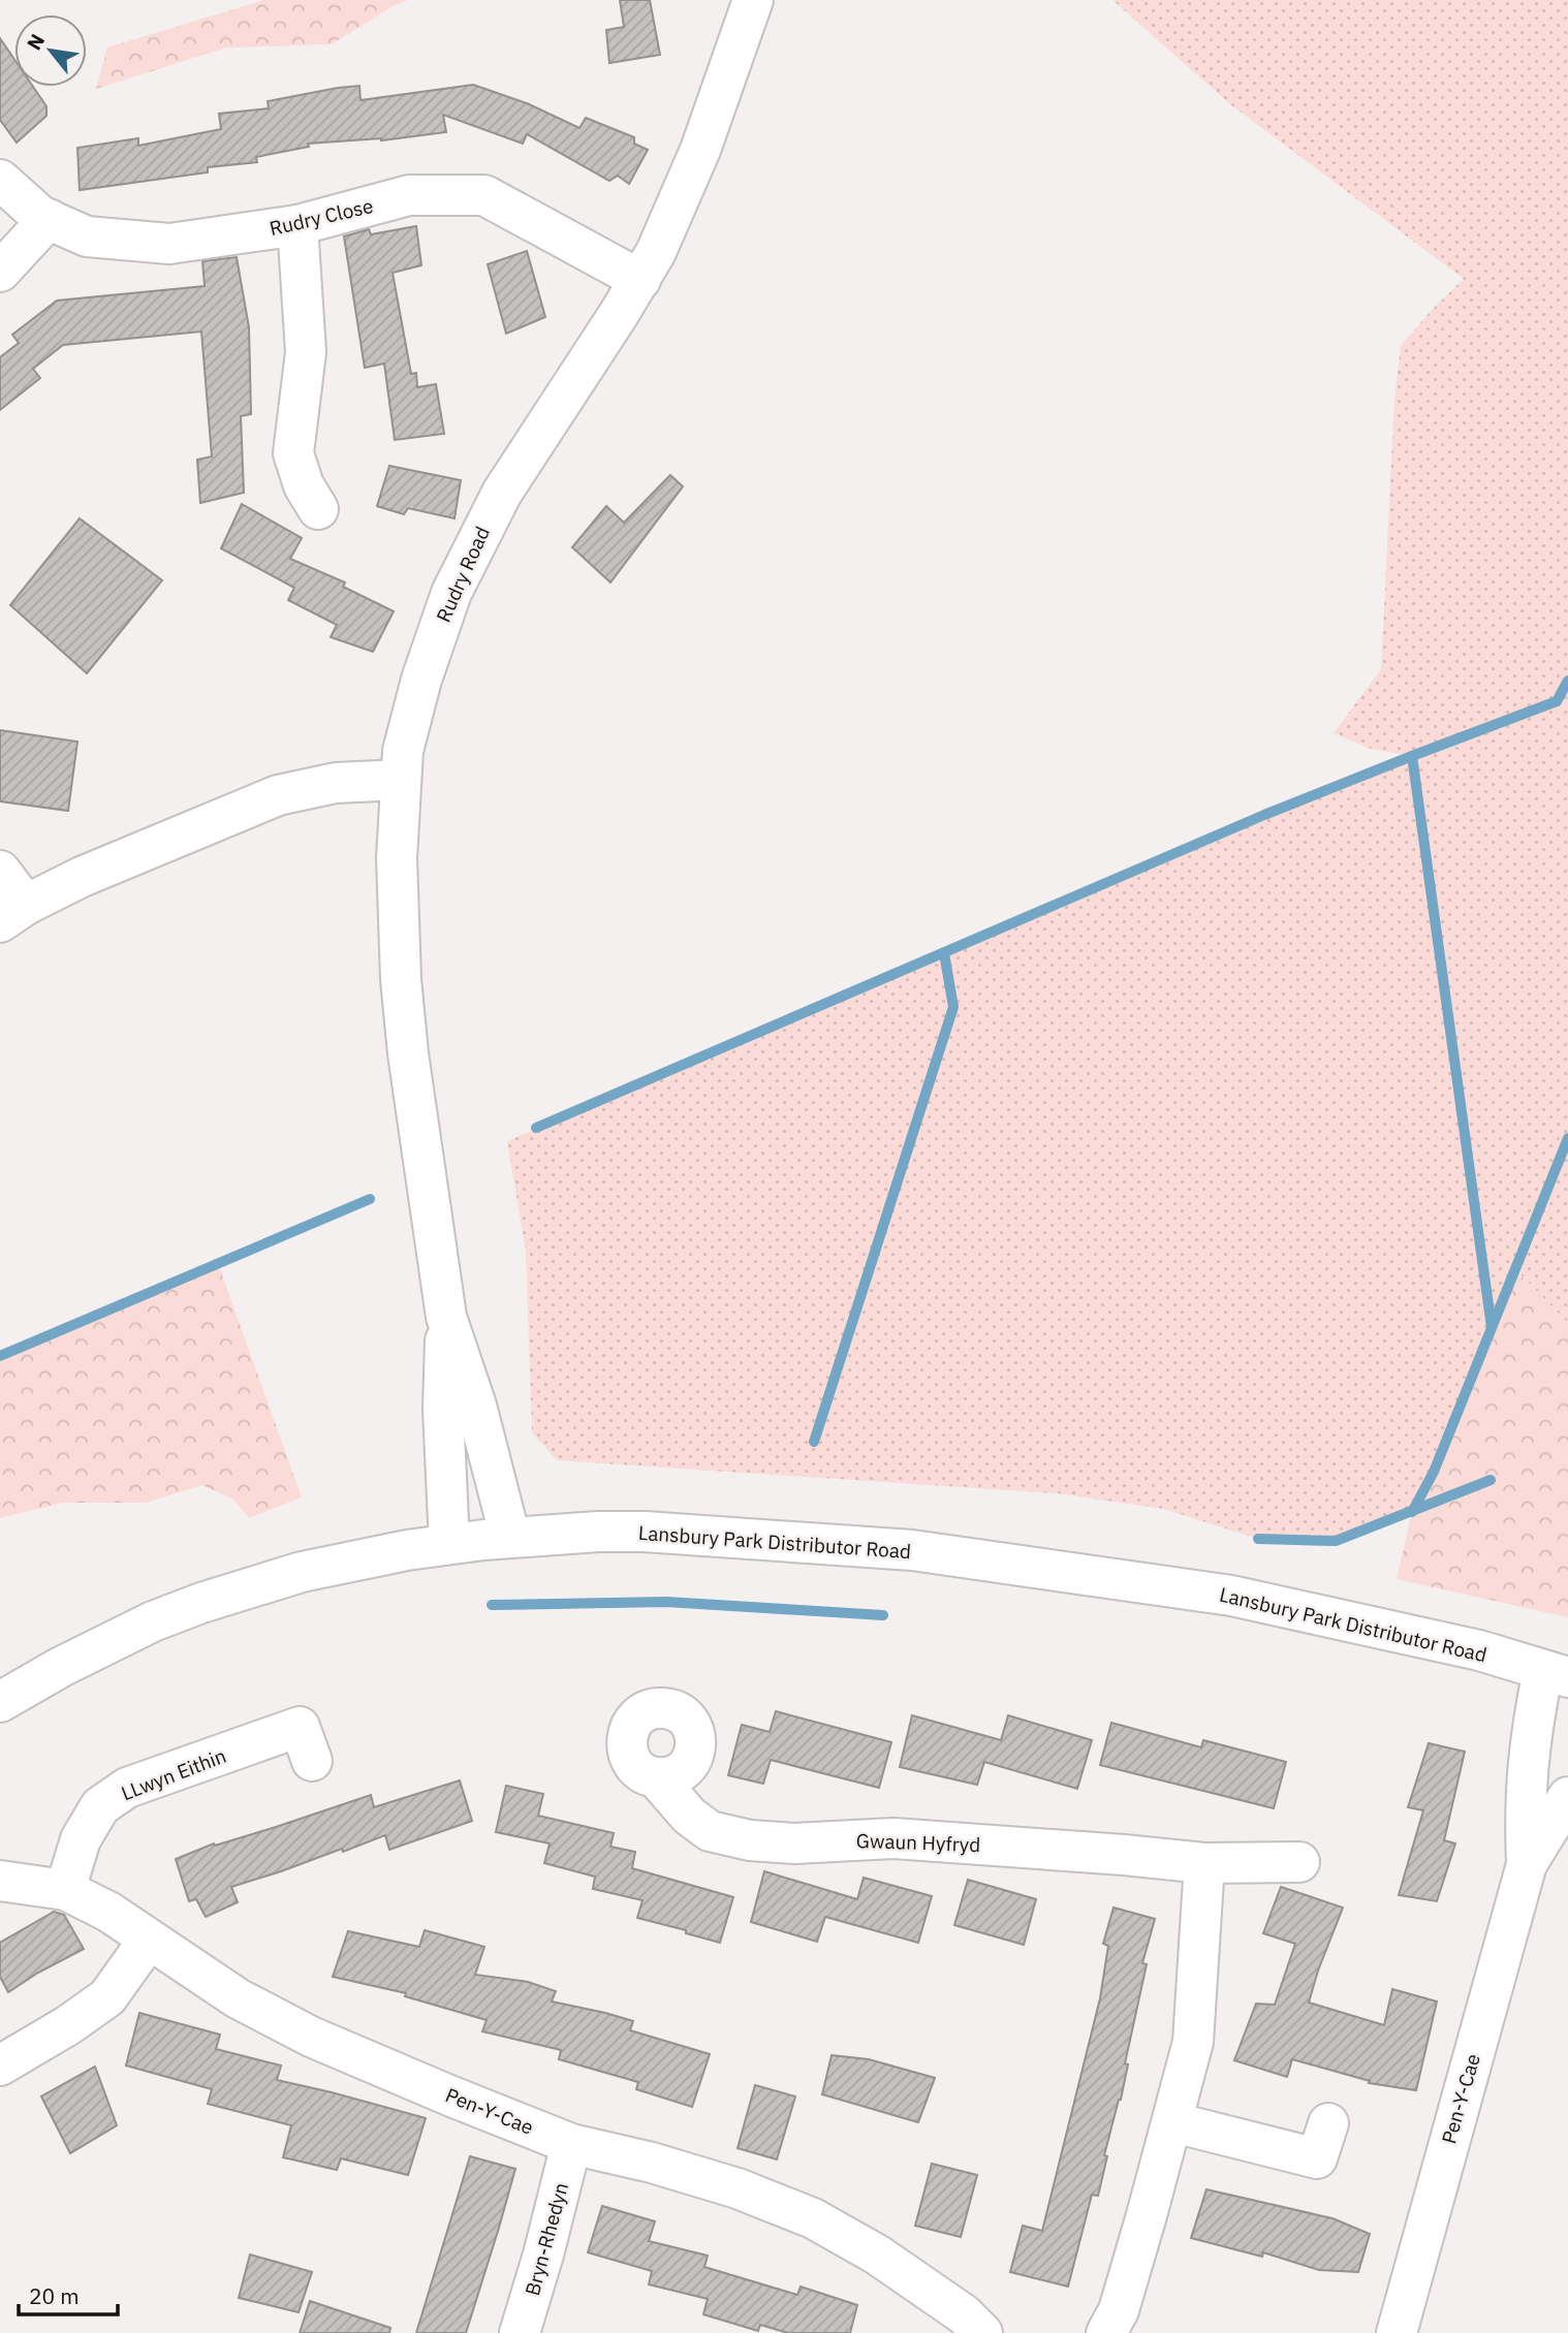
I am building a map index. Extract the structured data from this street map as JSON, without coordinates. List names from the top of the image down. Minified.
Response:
{"streets":{"street":["Rudry Close","Rudry Road","Lansbury Park Distributor Road","LLwyn Eithin","Gwaun Hyfryd","Pen-Y-Cae","Bryn-Rhedyn"]},"crossings":[["Rudry Close","Rudry Road"],["Lansbury Park Distributor Road","Pen-Y-Cae"],["LLwyn Eithin","Pen-Y-Cae"],["Pen-Y-Cae","Bryn-Rhedyn"]],"scale_bar":"20 m","north":"top left"}
